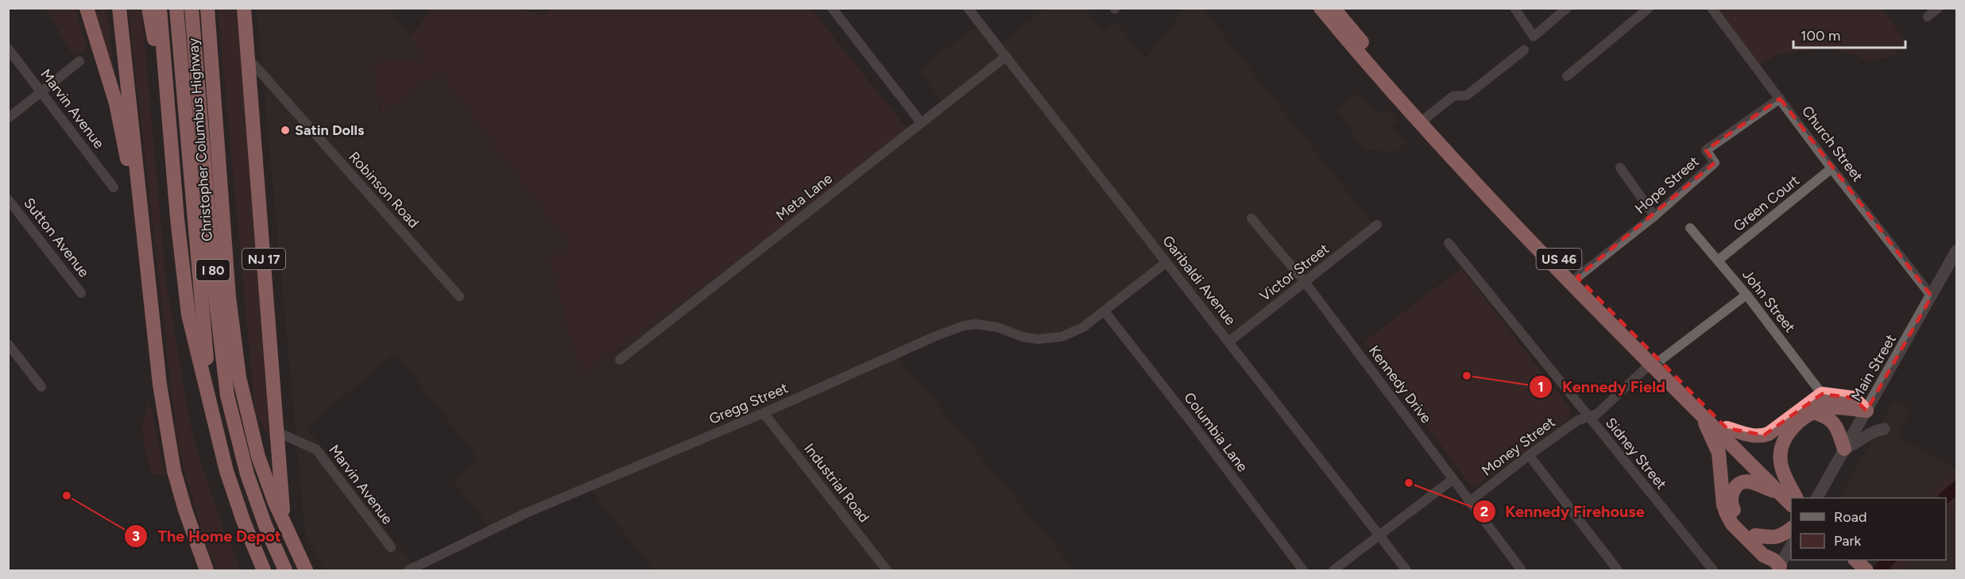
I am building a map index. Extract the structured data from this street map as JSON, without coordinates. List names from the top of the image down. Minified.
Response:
{"streets":{"highway":["Christopher Columbus Highway","NJ 17","US 46","I 80"],"main road":["Main Street"],"street":["Marvin Avenue","Church Street","Hope Street","Robinson Road","Meta Lane","Green Court","Sutton Avenue","Victor Street","Garibaldi Avenue","John Street","Kennedy Drive","Gregg Street","Columbia Lane","Money Street","Sidney Street","Industrial Road"]},"crossings":[["Marvin Avenue","NJ 17"],["Christopher Columbus Highway","NJ 17"],["Church Street","Hope Street"],["Church Street","Green Court"],["Church Street","Main Street"],["Hope Street","US 46"],["Robinson Road","NJ 17"],["Meta Lane","Garibaldi Avenue"],["Green Court","John Street"],["US 46","Money Street"],["Victor Street","Garibaldi Avenue"],["Victor Street","Kennedy Drive"],["Garibaldi Avenue","Gregg Street"],["John Street","Money Street"],["Kennedy Drive","Money Street"],["Gregg Street","Columbia Lane"],["Gregg Street","Industrial Road"],["Money Street","Sidney Street"]],"places":["Satin Dolls","Kennedy Field","Kennedy Firehouse","The Home Depot"],"legend":["Road","Park"],"scale_bar":"100 m"}
